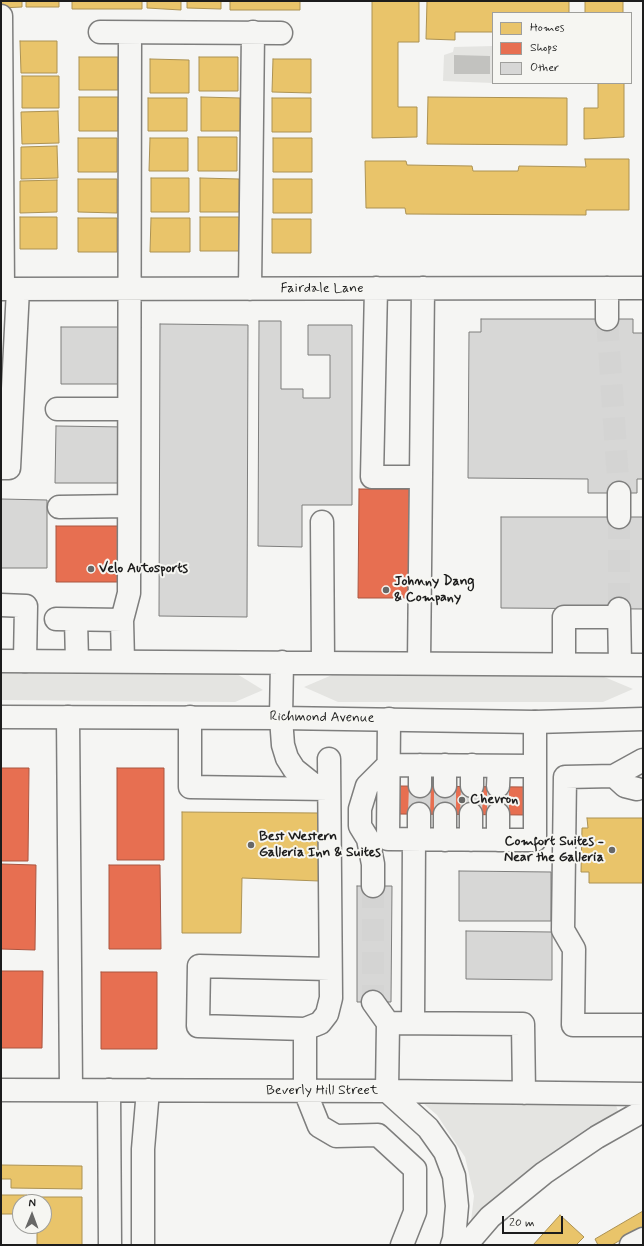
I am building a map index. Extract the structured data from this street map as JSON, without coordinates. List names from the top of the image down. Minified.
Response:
{"streets":{"street":["Fairdale Lane","Richmond Avenue","Beverly Hill Street"]},"places":["Velo Autosports","Johnny Dang & Company","Chevron","Best Western Galleria Inn & Suites","Comfort Suites - Near the Galleria"],"legend":["Homes","Shops","Other"],"scale_bar":"20 m","north":"top"}
